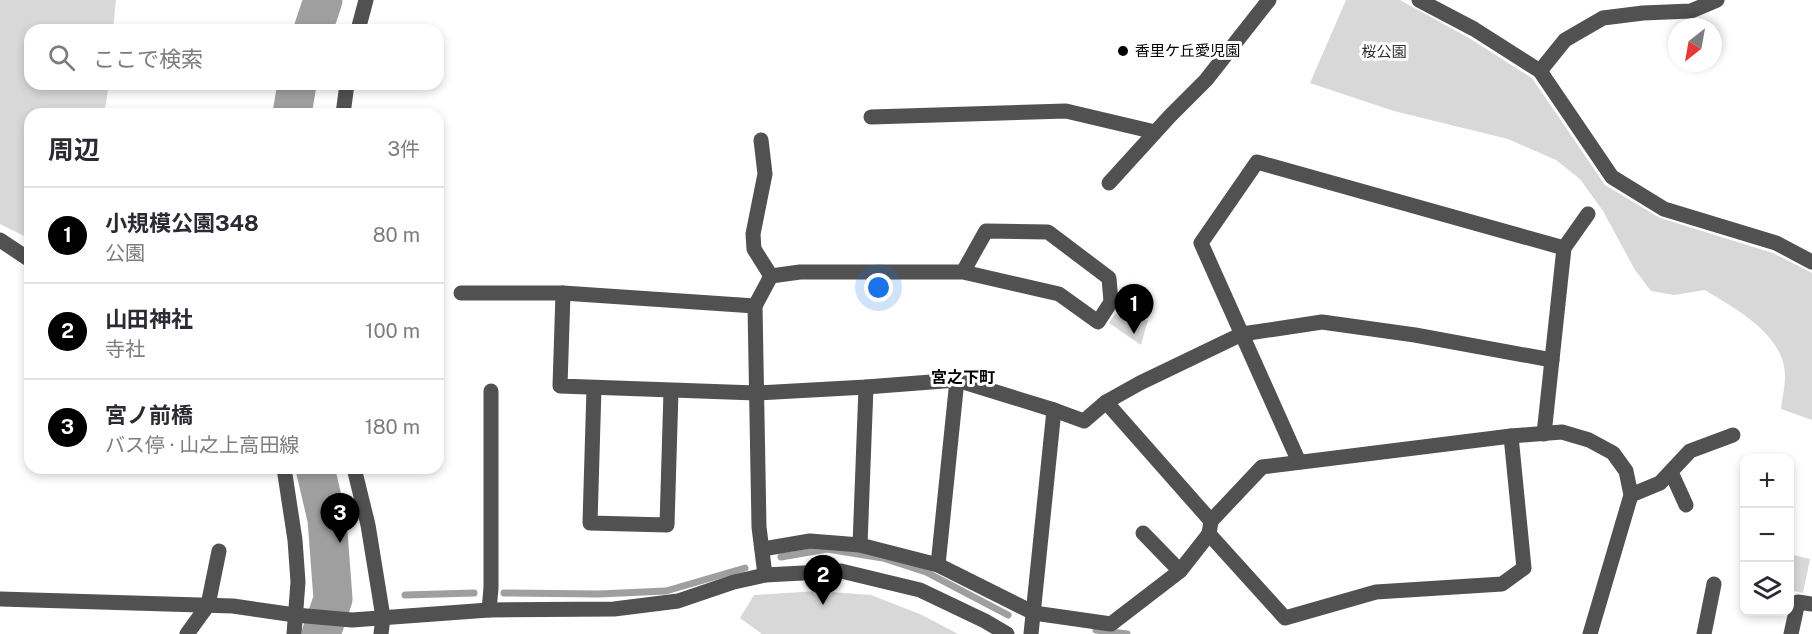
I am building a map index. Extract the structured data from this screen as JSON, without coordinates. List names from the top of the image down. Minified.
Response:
{"districts":["宮之下町"],"parks":["桜公園"],"places":["香里ケ丘愛児園"],"north":"bottom left","page":{"search":"ここで検索","heading":["周辺","3件"],"list":[{"mark":"1","name":"小規模公園348","note":"公園","value":"80 m"},{"mark":"2","name":"山田神社","note":"寺社","value":"100 m"},{"mark":"3","name":"宮ノ前橋","note":"バス停 · 山之上高田線","value":"180 m"}],"pins":["1","3","2"],"map_buttons":["+","−"]}}
